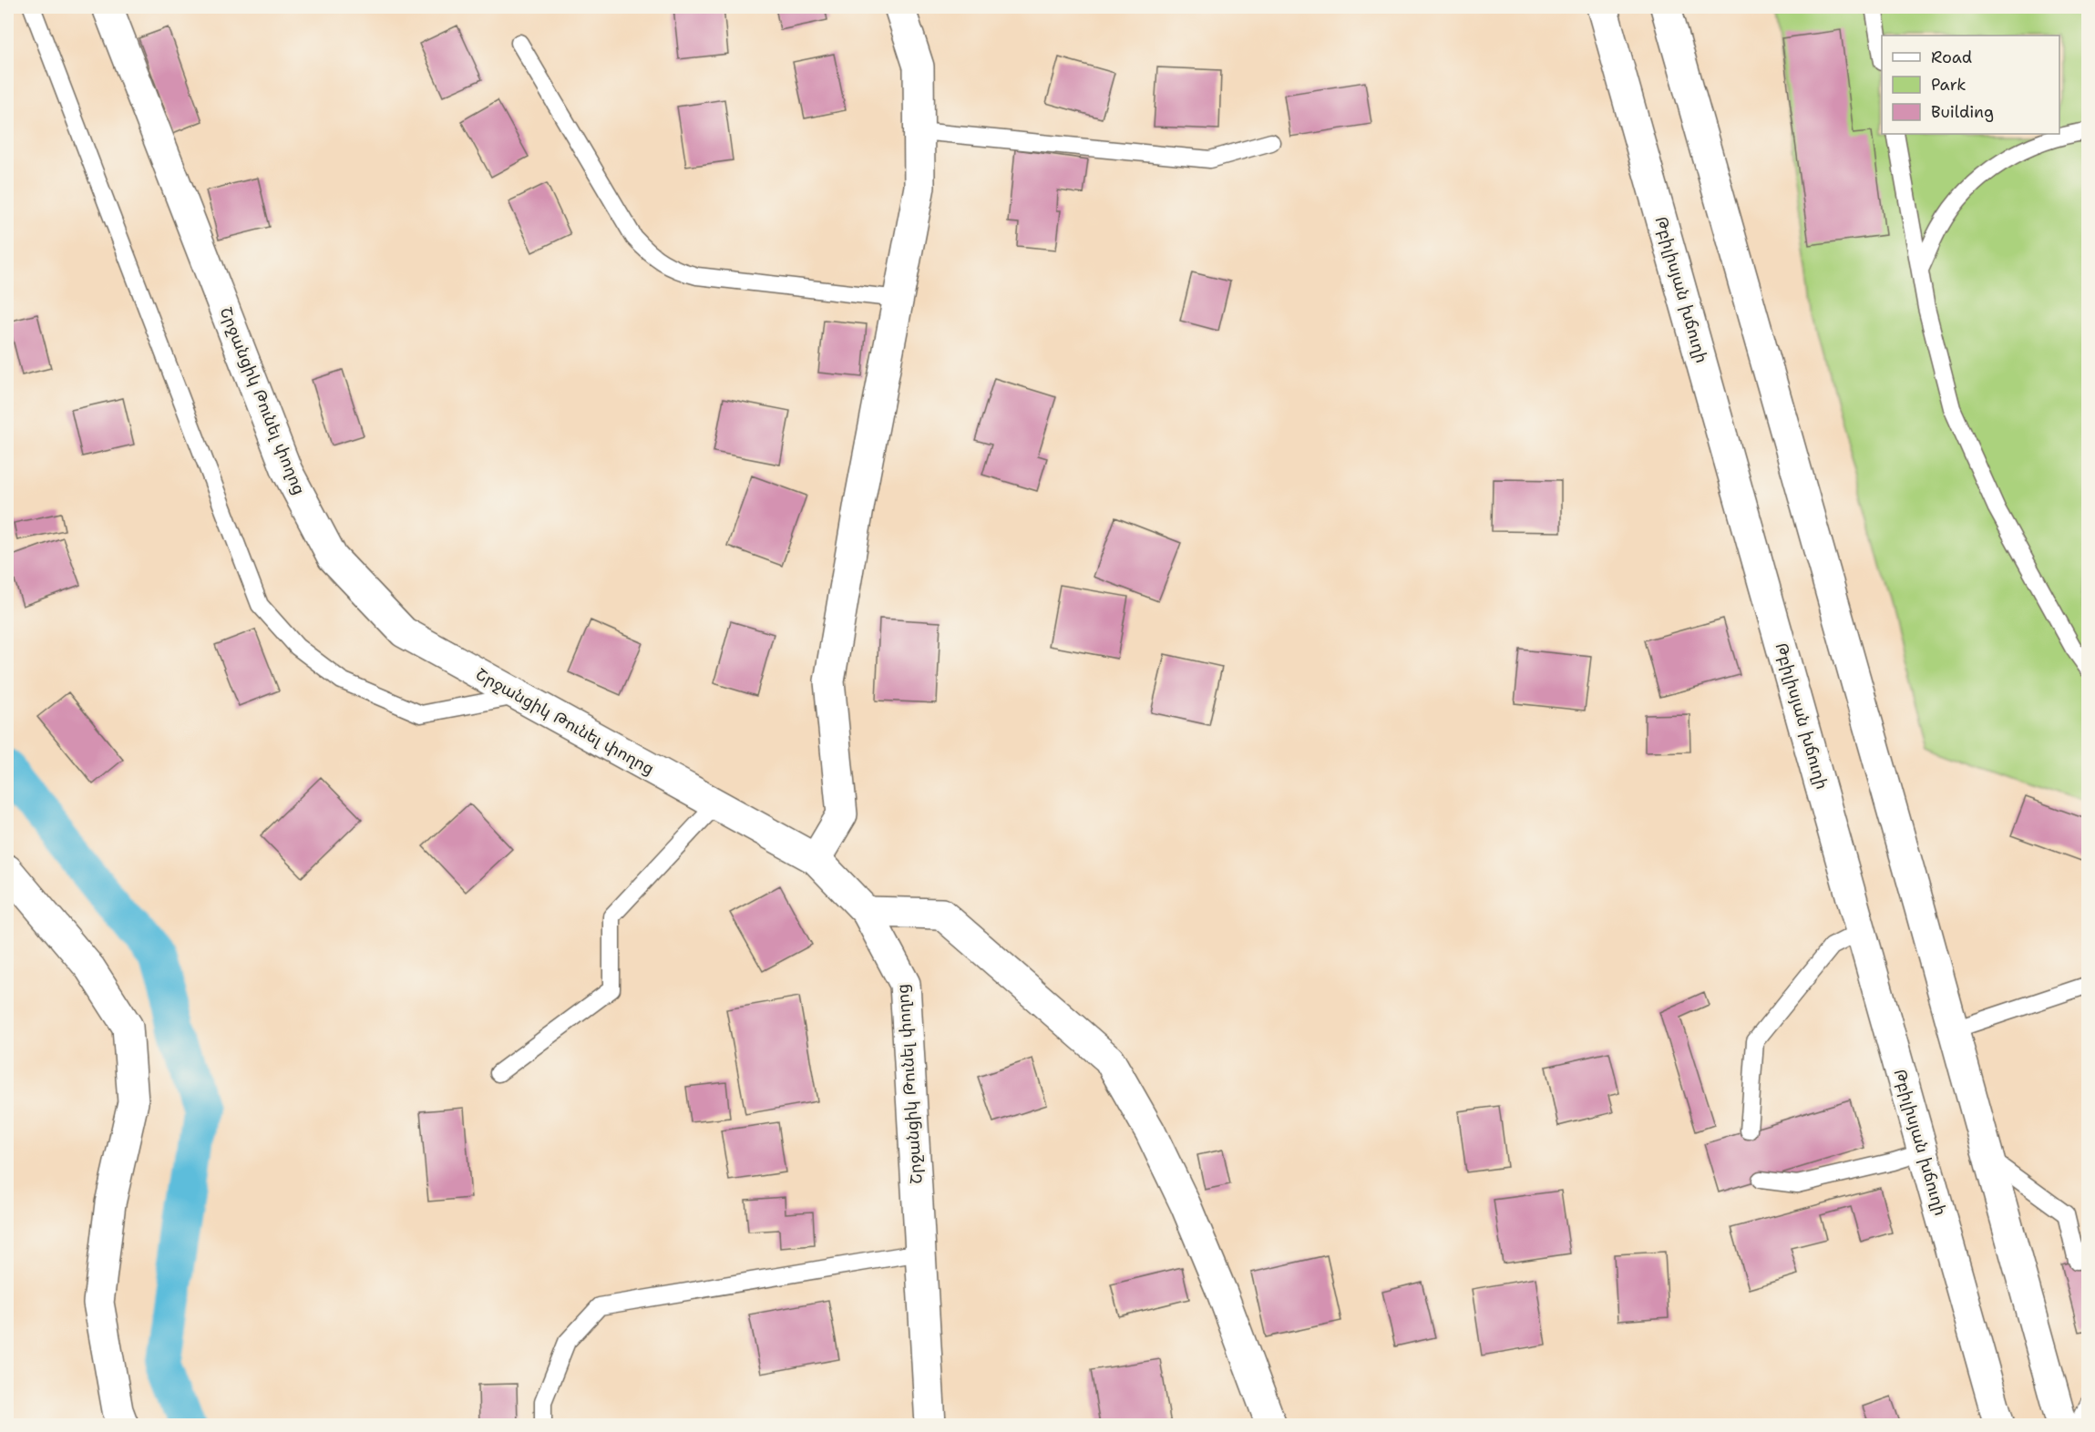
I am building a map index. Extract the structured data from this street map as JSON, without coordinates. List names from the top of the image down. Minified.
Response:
{"streets":{"street":["Թբիլիսյան խճուղի","Շրջանցիկ Թունել փողոց"]},"legend":["Road","Park","Building"]}
